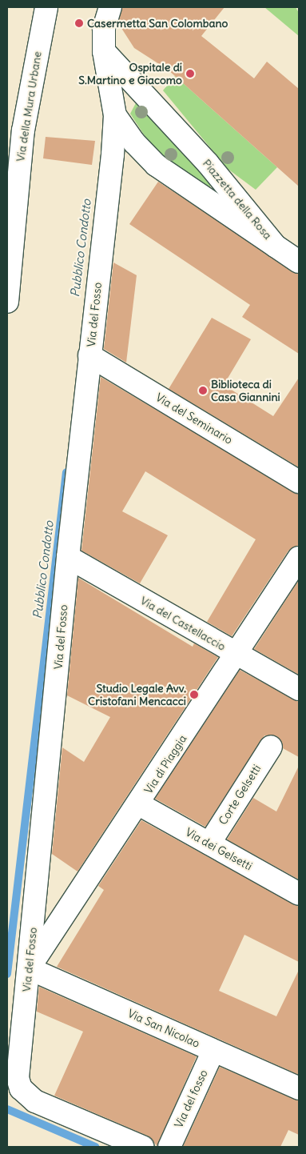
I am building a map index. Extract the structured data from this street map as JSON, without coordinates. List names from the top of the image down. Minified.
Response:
{"streets":{"street":["Via della Mura Urbane","Piazzetta della Rosa","Via del Fosso","Via del Seminario","Via del Castellaccio","Via di Piaggia","Corte Gelsetti","Via dei Gelsetti","Via San Nicolao","Via del fosso"]},"crossings":[["Piazzetta della Rosa","Via del Fosso"],["Via del Fosso","Via del Seminario"],["Via del Fosso","Via del Castellaccio"],["Via del Fosso","Via di Piaggia"],["Via del Fosso","Via San Nicolao"],["Via del Castellaccio","Via di Piaggia"],["Via di Piaggia","Via dei Gelsetti"],["Via di Piaggia","Via San Nicolao"],["Corte Gelsetti","Via dei Gelsetti"],["Via San Nicolao","Via del fosso"]],"water":["Pubblico Condotto"],"places":["Casermetta San Colombano","Ospitale di S.Martino e Giacomo","Biblioteca di Casa Giannini","Studio Legale Avv. Cristofani Mencacci"]}
